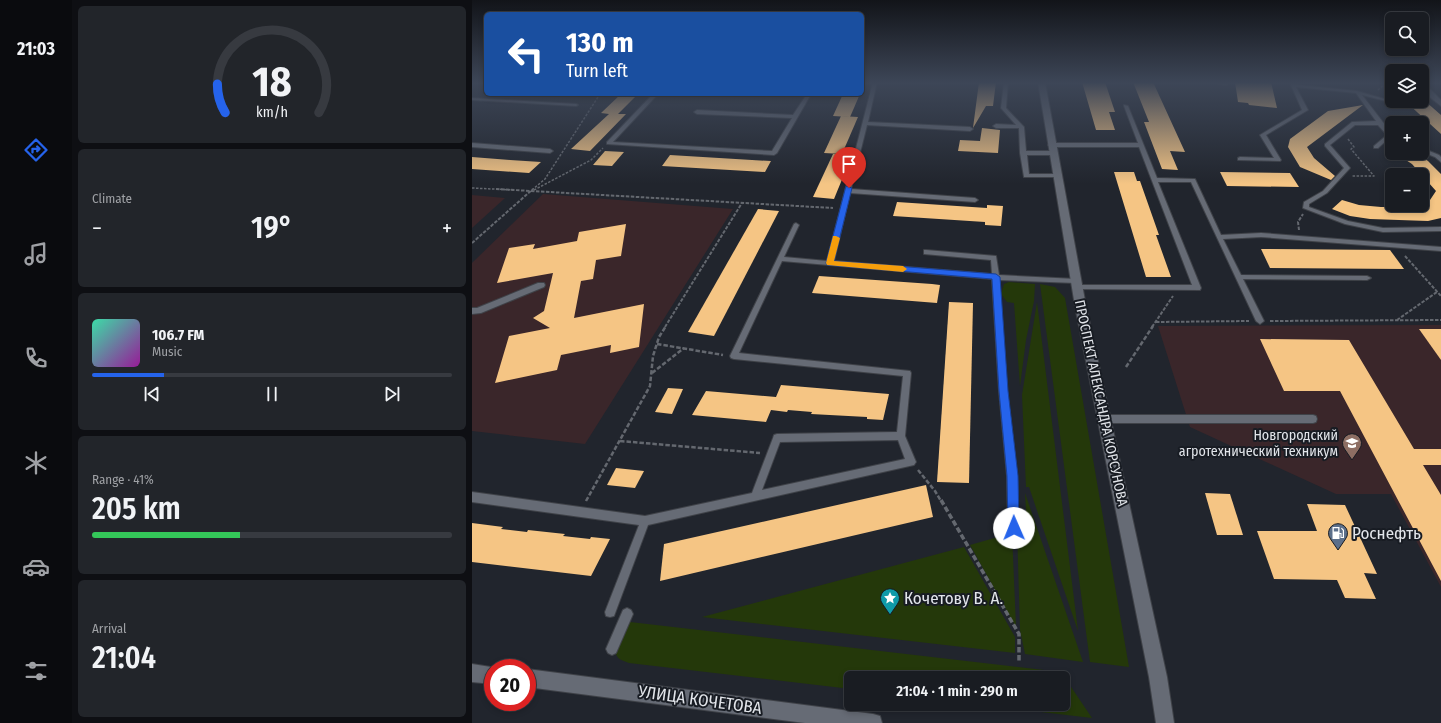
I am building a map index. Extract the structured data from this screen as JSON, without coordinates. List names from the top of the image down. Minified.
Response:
{"streets":{"street":["ПРОСПЕКТ АЛЕКСАНДРА КОРСУНОВА","УЛИЦА КОЧЕТОВА"]},"places":{"school or university":["Новгородский агротехнический техникум"],"fuel station":["Роснефть"],"place":["Кочетову В. А."]},"page":{"tabs":"21:03","map_buttons":["+","−"],"turn":["130 m","Turn left"],"tile":["Climate",["Range · 41%","205 km"],["Arrival","21:04"]],"heat":["−","19°","+"],"song":["106.7 FM","Music"],"limit":"20","trip":"21:04 · 1 min · 290 m","gauge":["18","km/h"]}}
